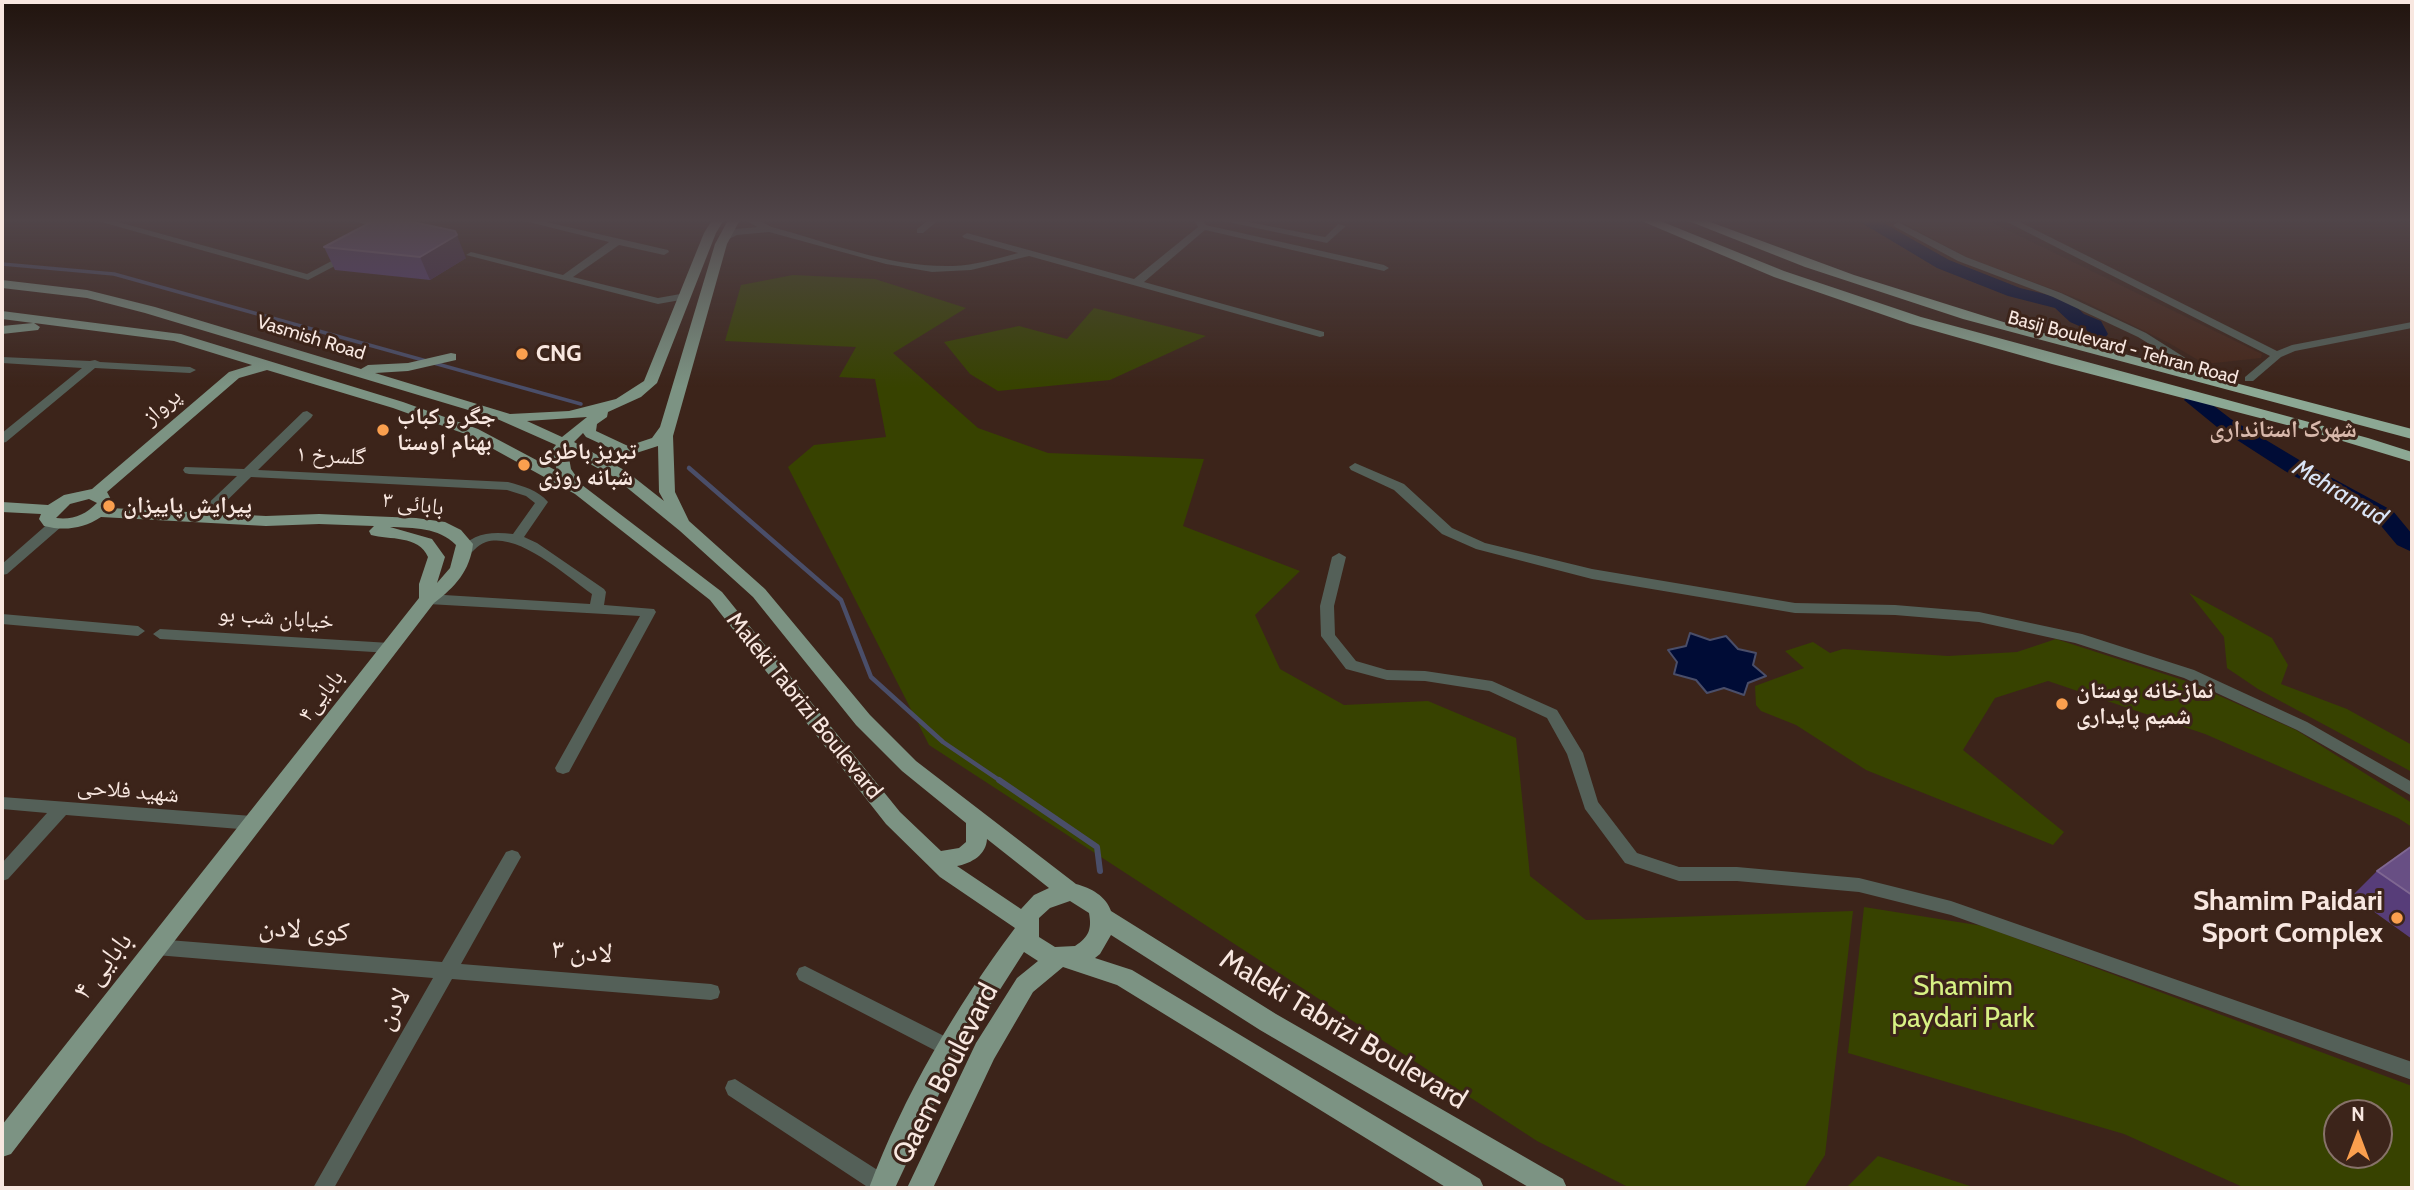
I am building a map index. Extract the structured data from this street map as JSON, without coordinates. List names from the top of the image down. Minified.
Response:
{"streets":{"highway":["Basij Boulevard - Tehran Road"],"main road":["Vasmish Road","پرواز","بابائی ۳","بابایی۴","Maleki Tabrizi Boulevard","بابایی ۴","Qaem Boulevard"],"street":["گلسرخ ۱","خیابان شب بو","شهید فلاحی","کوی لادن","لادن ۳","لادن"]},"crossings":[["Vasmish Road","پرواز"],["Vasmish Road","Maleki Tabrizi Boulevard"],["بابائی ۳","بابایی۴"],["خیابان شب بو","بابایی۴"],["بابایی۴","شهید فلاحی"],["بابایی۴","بابایی ۴"],["Maleki Tabrizi Boulevard","Qaem Boulevard"],["شهید فلاحی","بابایی ۴"],["کوی لادن","لادن ۳"],["کوی لادن","بابایی ۴"],["کوی لادن","لادن"],["لادن ۳","لادن"]],"districts":["شهرک استانداری"],"water":["Mehranrud"],"parks":["Shamim paydari Park"],"places":["CNG","جگر و کباب بهنام اوستا","تبریز باطری شبانه روزی","پیرایش پاییزان","نمازخانه بوستان شمیم پایداری","Shamim Paidari Sport Complex"],"north":"top"}
